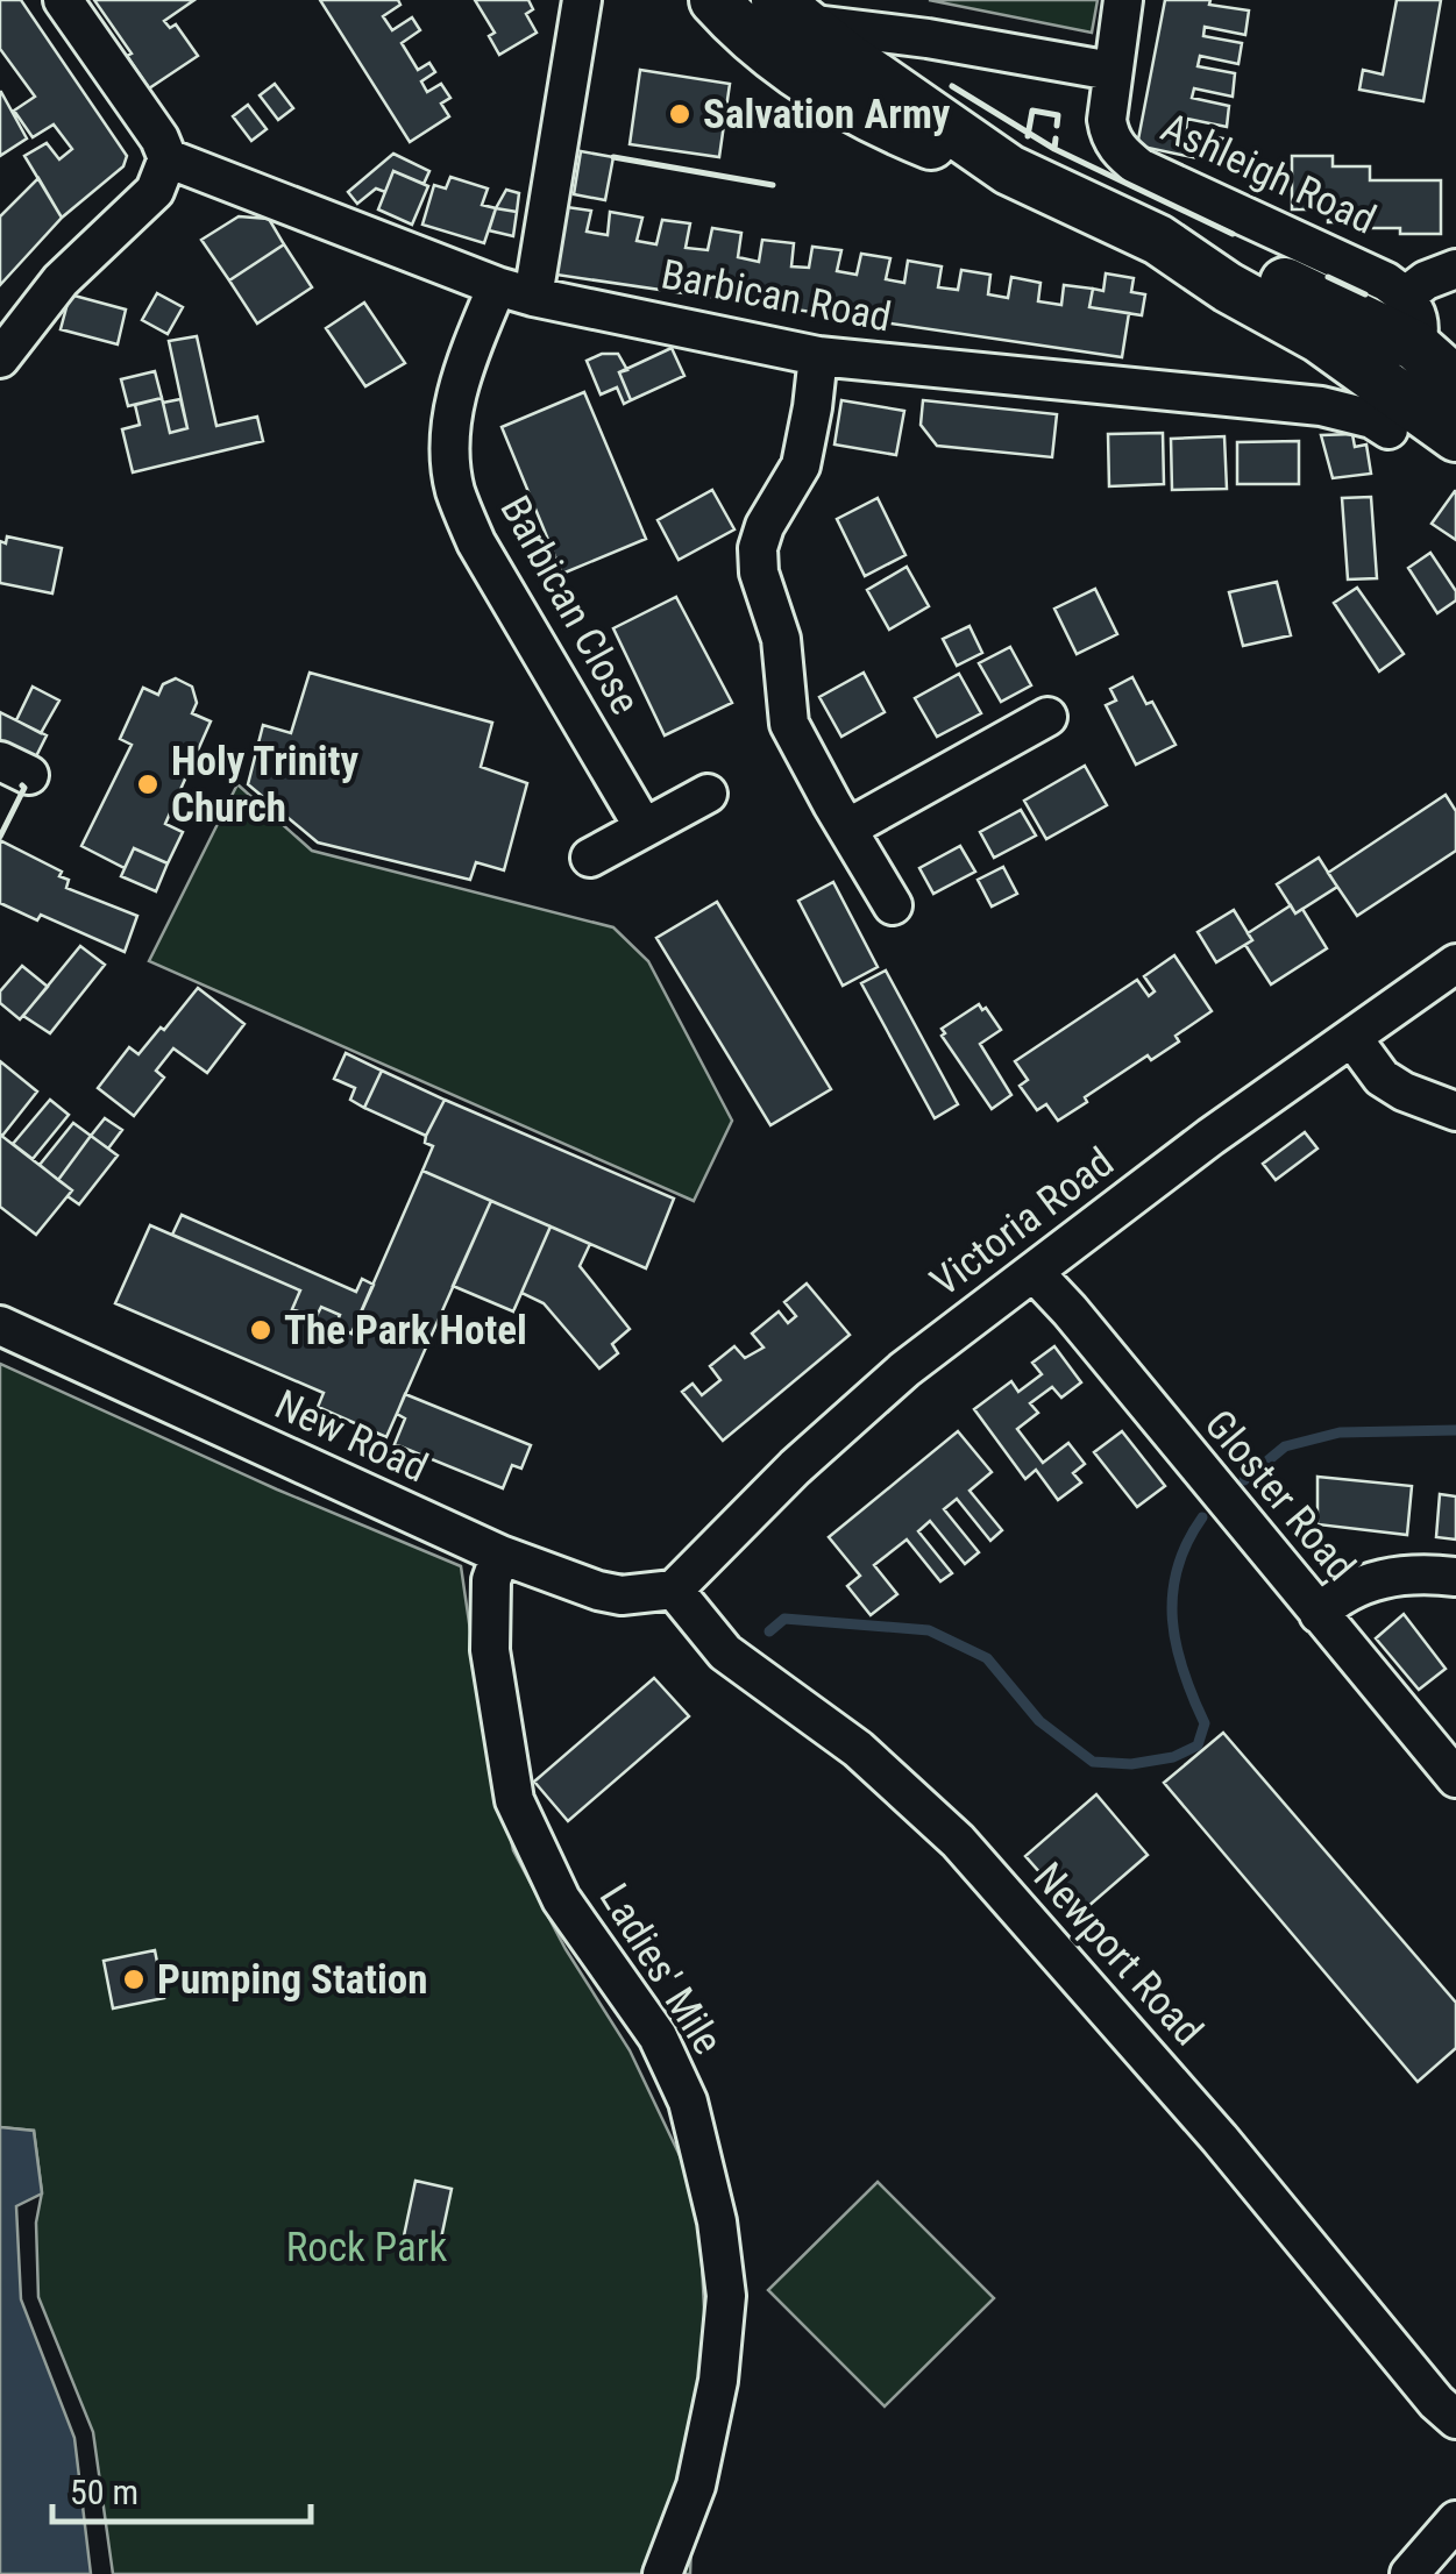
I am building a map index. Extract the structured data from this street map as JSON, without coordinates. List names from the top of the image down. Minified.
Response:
{"streets":{"street":["Ashleigh Road","Barbican Road","Barbican Close","Victoria Road","New Road","Gloster Road","Newport Road","Ladies' Mile"]},"crossings":[["Barbican Road","Barbican Close"],["Victoria Road","New Road"],["Victoria Road","Gloster Road"],["Victoria Road","Newport Road"],["New Road","Newport Road"],["New Road","Ladies' Mile"]],"parks":["Rock Park"],"places":["Salvation Army","Holy Trinity Church","The Park Hotel","Pumping Station"],"scale_bar":"50 m"}
